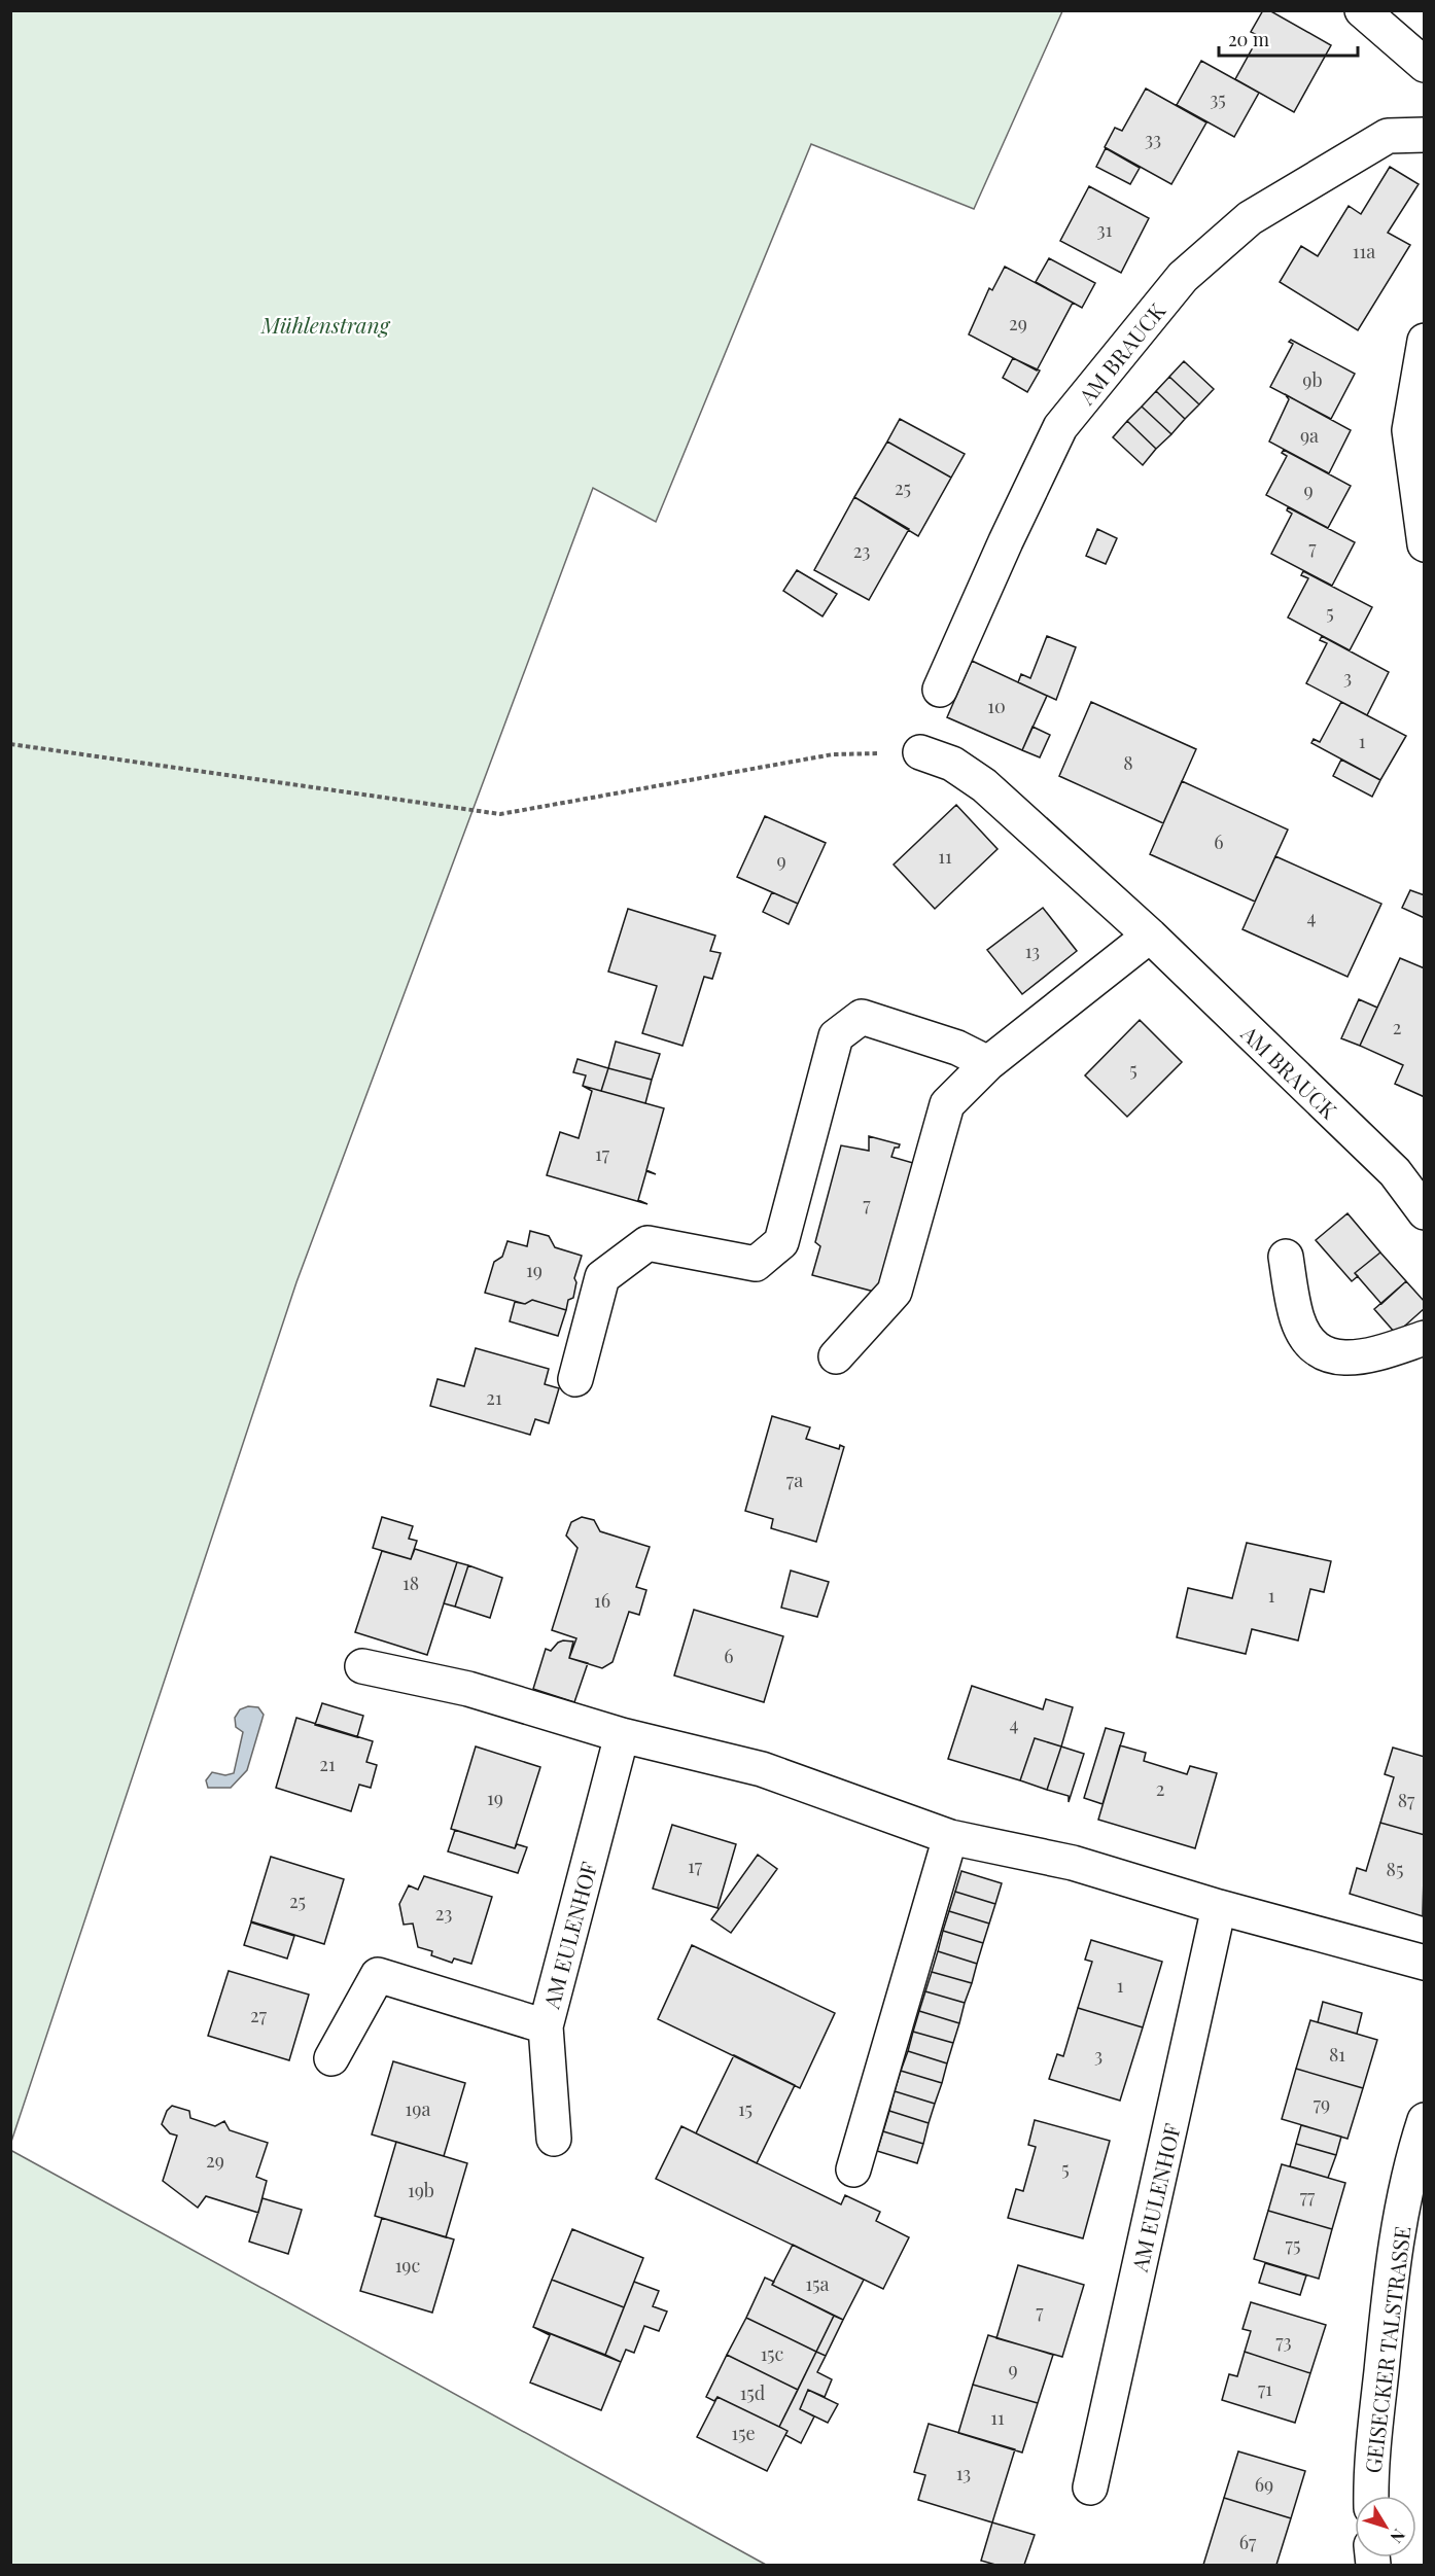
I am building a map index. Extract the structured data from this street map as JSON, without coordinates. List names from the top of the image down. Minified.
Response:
{"streets":{"street":["AM BRAUCK","AM EULENHOF","GEISECKER TALSTRASSE"]},"parks":["Mühlenstrang"],"house_numbers":["35","33","31","11a","29","9b","9a","25","9","7","23","5","3","10","1","8","6","11","9","4","13","2","5","17","7","19","21","7a","18","1","16","6","4","21","2","19","87","17","85","25","23","1","27","81","3","79","19a","15","29","5","19b","77","75","19c","15a","7","73","15c","9","71","15d","11","15e","13","69","67"],"scale_bar":"20 m","north":"bottom right"}
